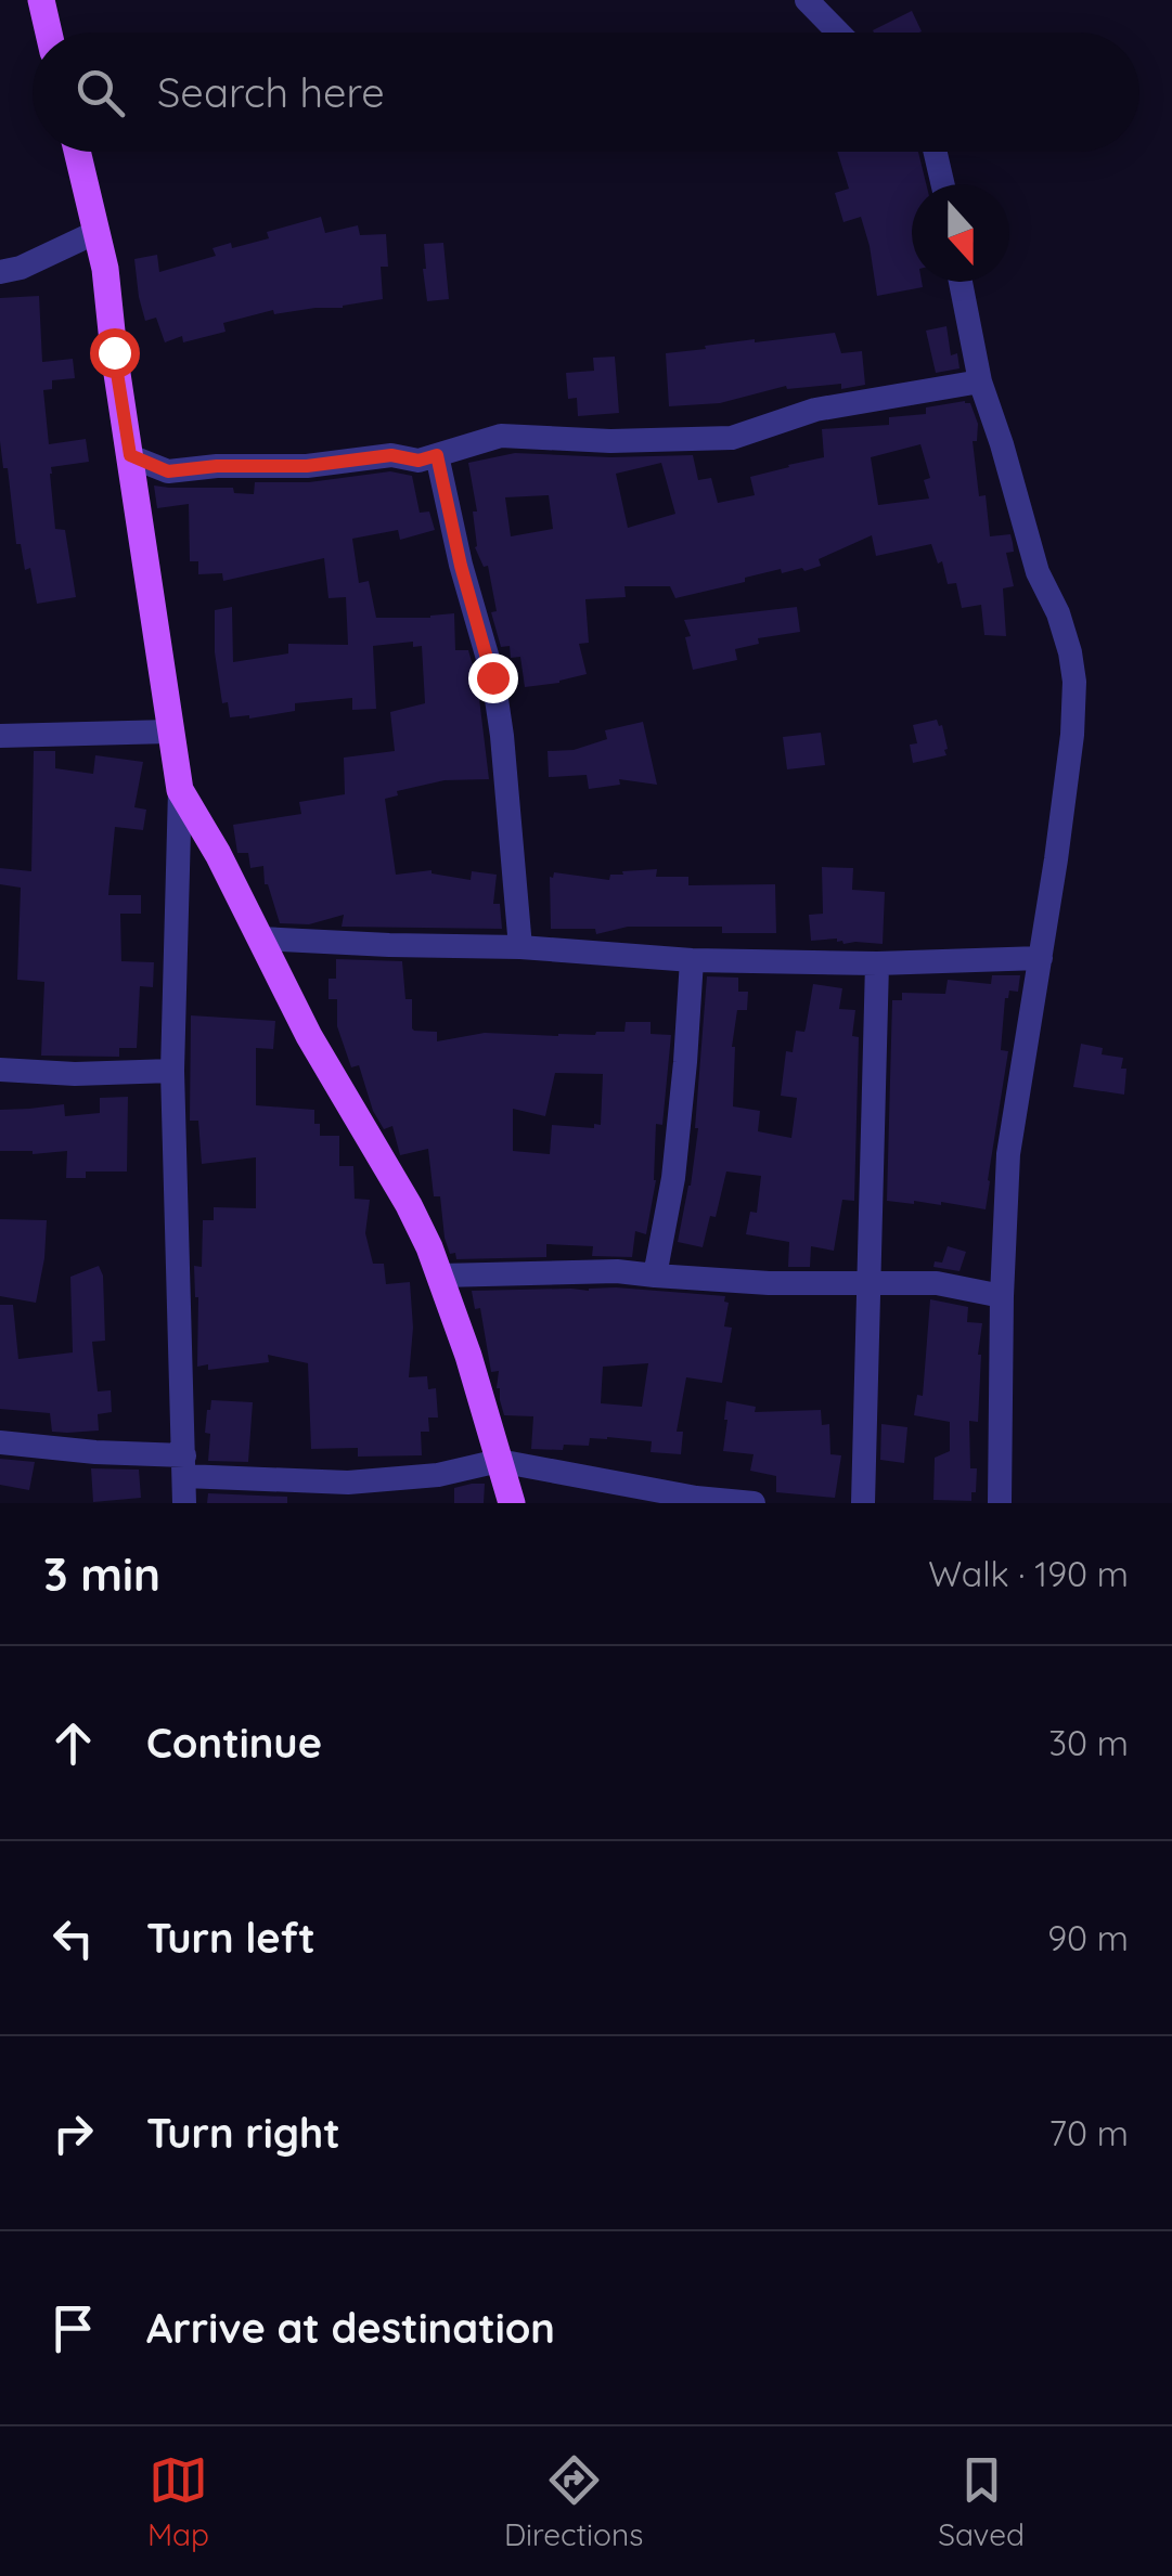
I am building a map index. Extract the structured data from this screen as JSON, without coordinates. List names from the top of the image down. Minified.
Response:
{"north":"bottom","page":{"search":"Search here","heading":["3 min","Walk · 190 m"],"list":[["Continue","30 m"],["Turn left","90 m"],["Turn right","70 m"],"Arrive at destination"],"nav":["Map","Directions","Saved"]}}
